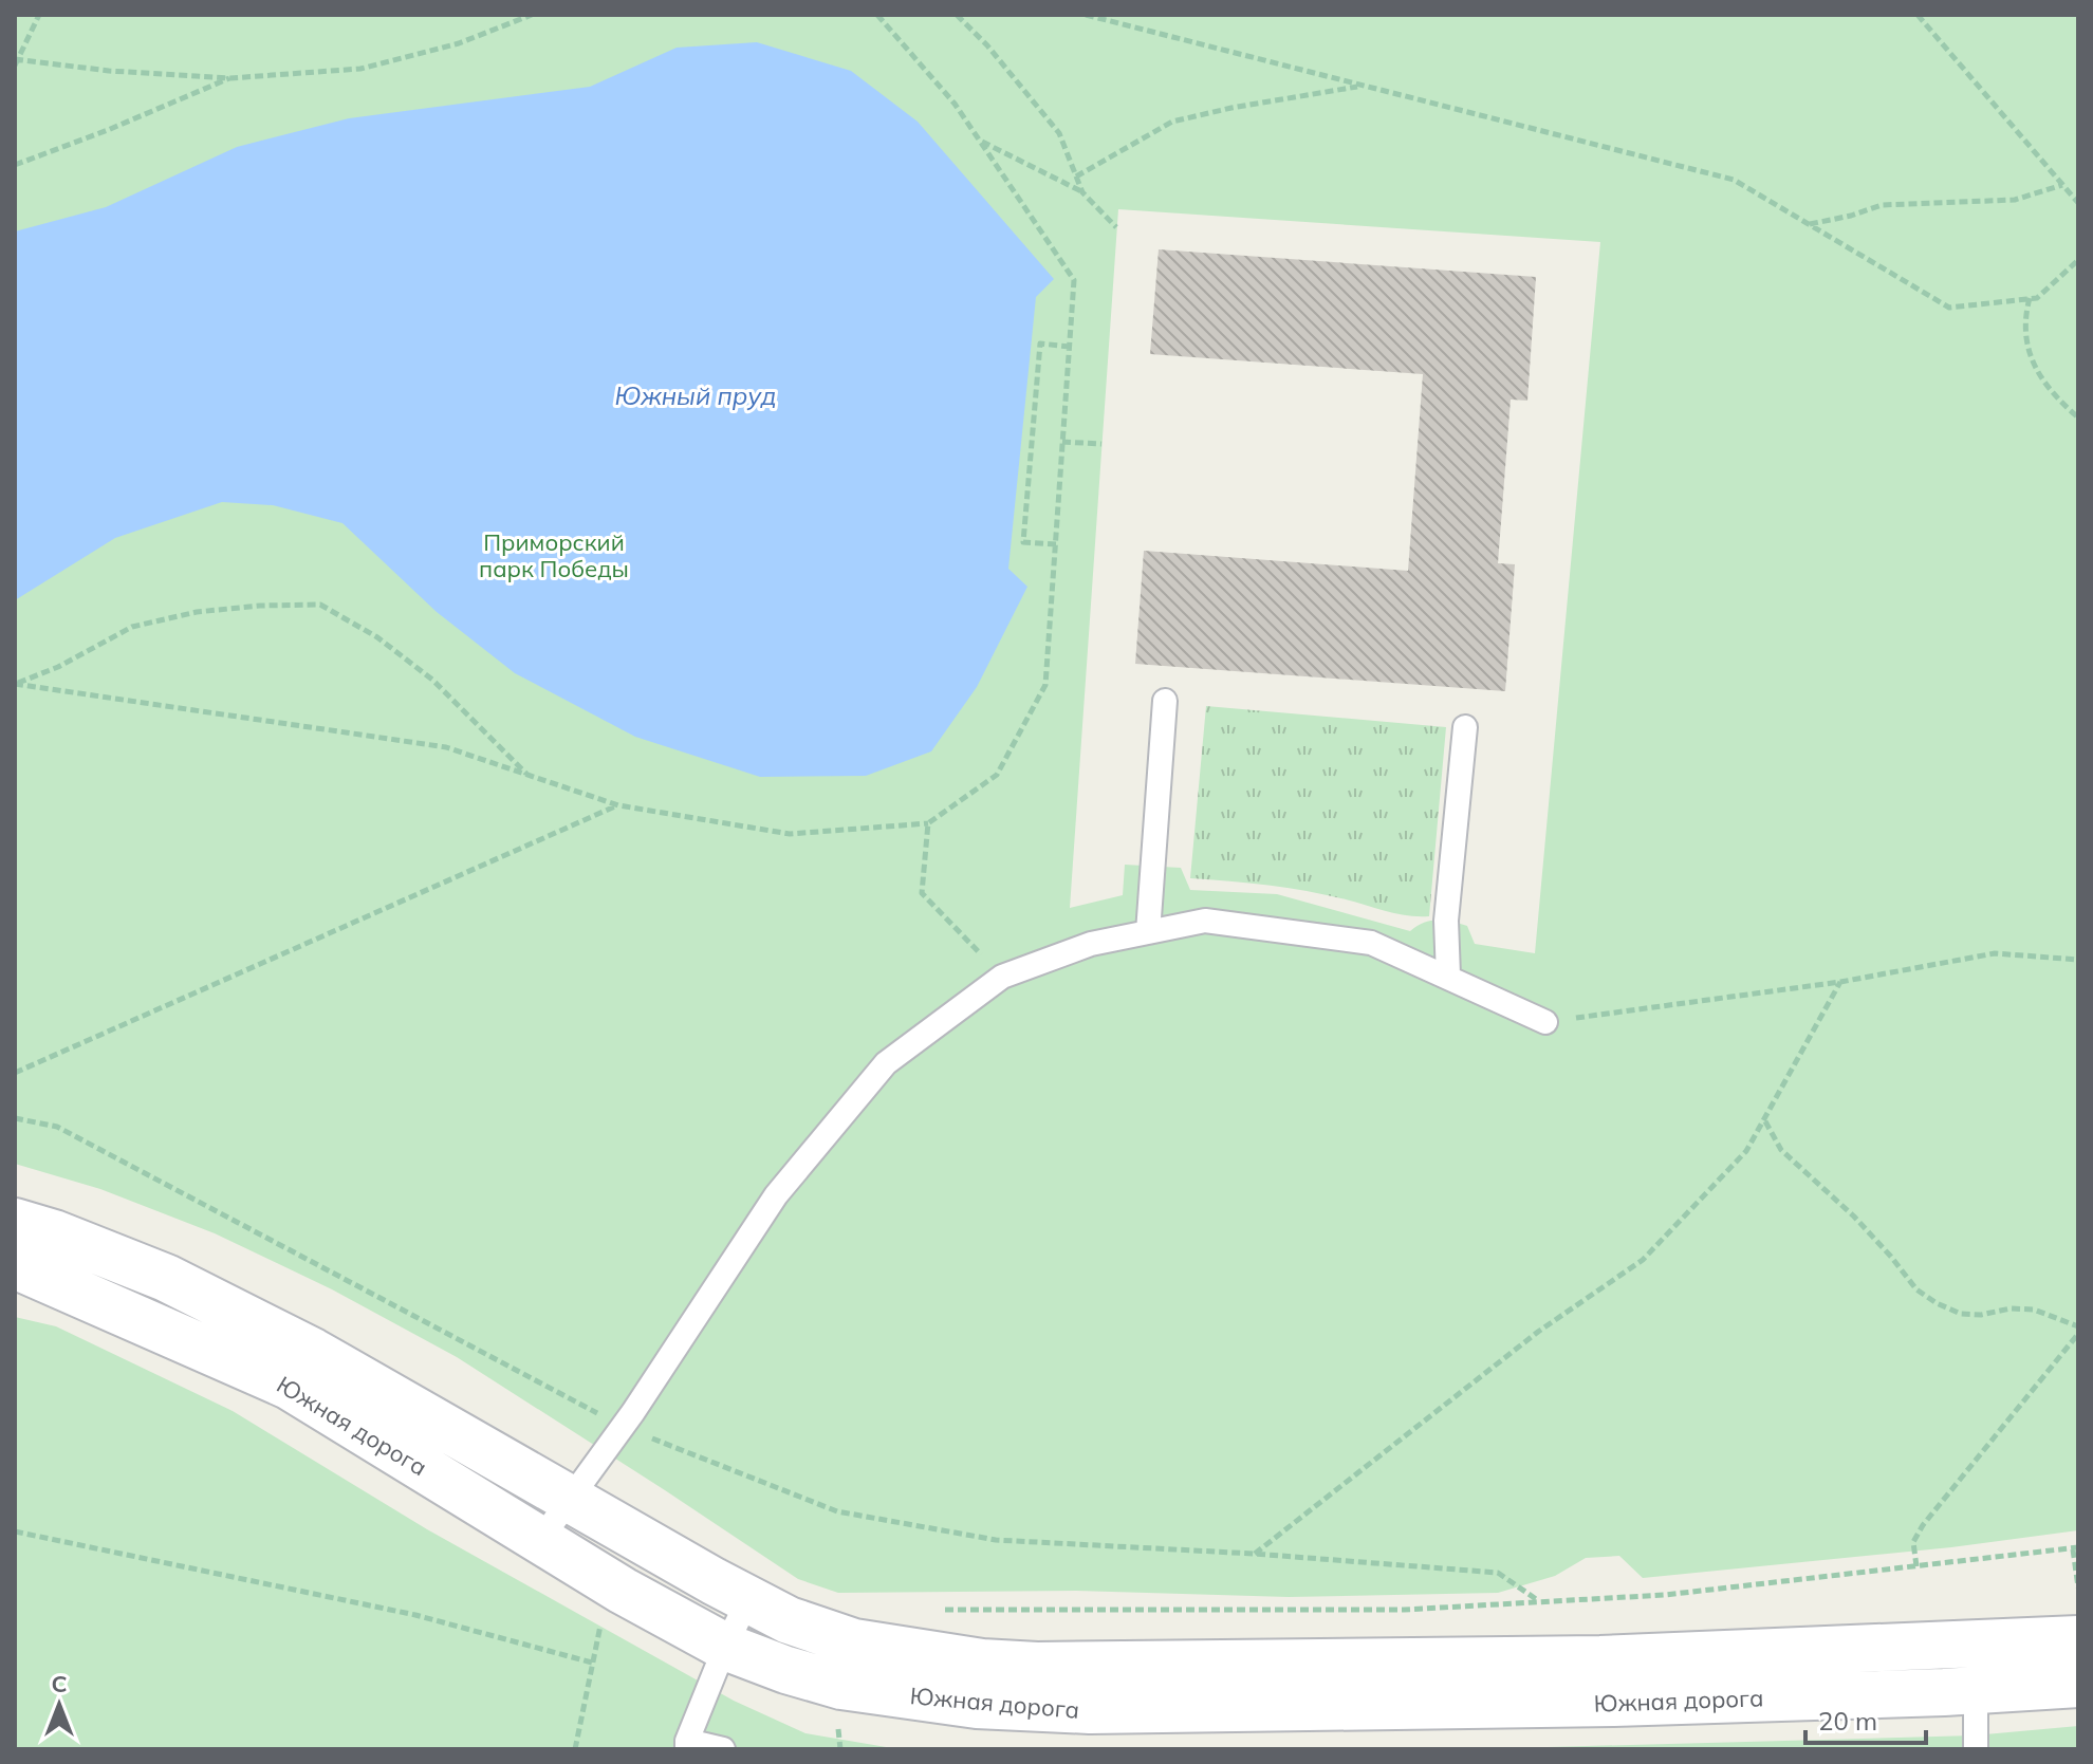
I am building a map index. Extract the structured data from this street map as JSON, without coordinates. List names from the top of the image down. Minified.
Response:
{"streets":{"street":["Южная дорога"]},"water":["Южный пруд"],"parks":["Приморский парк Победы"],"scale_bar":"20 m","north":"top"}
